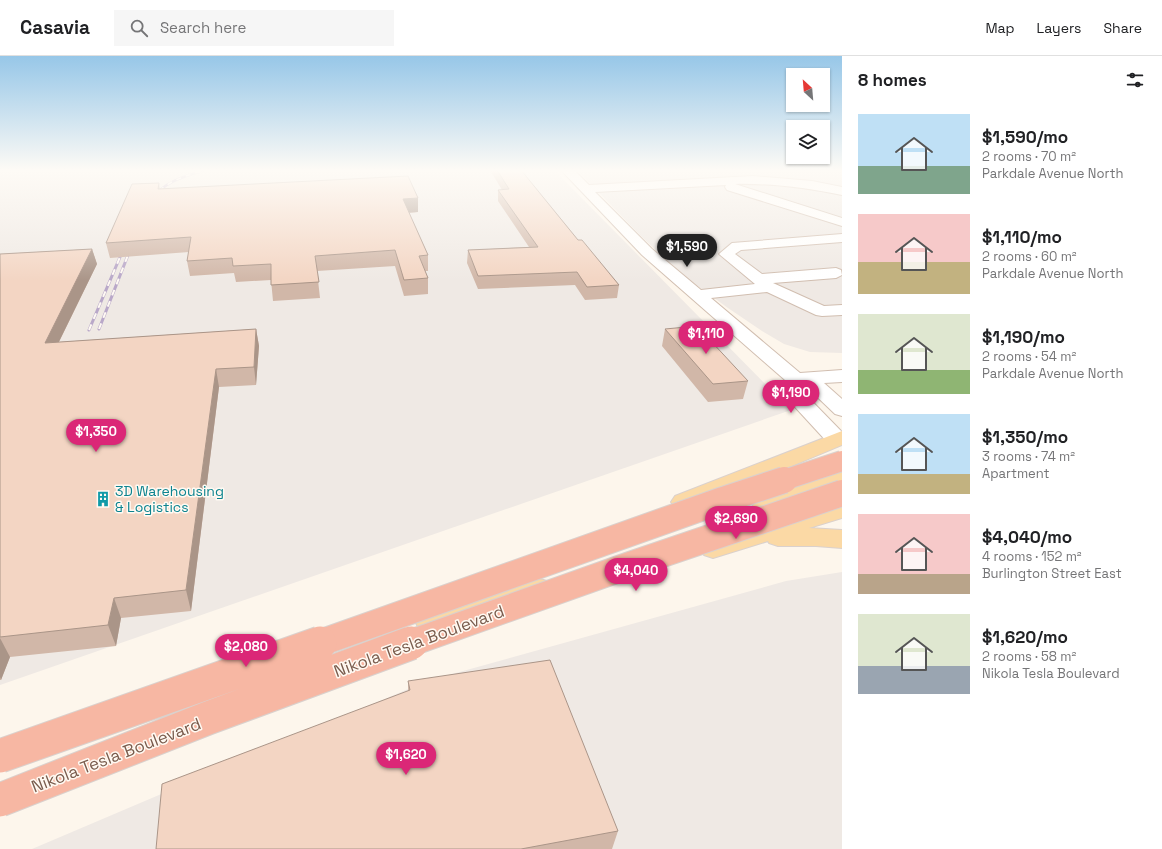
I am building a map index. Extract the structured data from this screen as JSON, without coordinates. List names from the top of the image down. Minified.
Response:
{"streets":{"highway":["Nikola Tesla Boulevard"]},"places":{"building":["3D Warehousing & Logistics"]},"north":"top left","page":{"header":"Casavia","search":"Search here","nav":["Map","Layers","Share"],"heading":"8 homes","list":[{"name":"$1,590/mo","note":"2 rooms · 70 m² · Parkdale Avenue North"},{"name":"$1,110/mo","note":"2 rooms · 60 m² · Parkdale Avenue North"},{"name":"$1,190/mo","note":"2 rooms · 54 m² · Parkdale Avenue North"},{"name":"$1,350/mo","note":"3 rooms · 74 m² · Apartment"},{"name":"$4,040/mo","note":"4 rooms · 152 m² · Burlington Street East"},{"name":"$1,620/mo","note":"2 rooms · 58 m² · Nikola Tesla Boulevard"}],"price":["$1,590","$1,110","$1,190","$1,350","$2,690","$4,040","$2,080","$1,620"]}}
